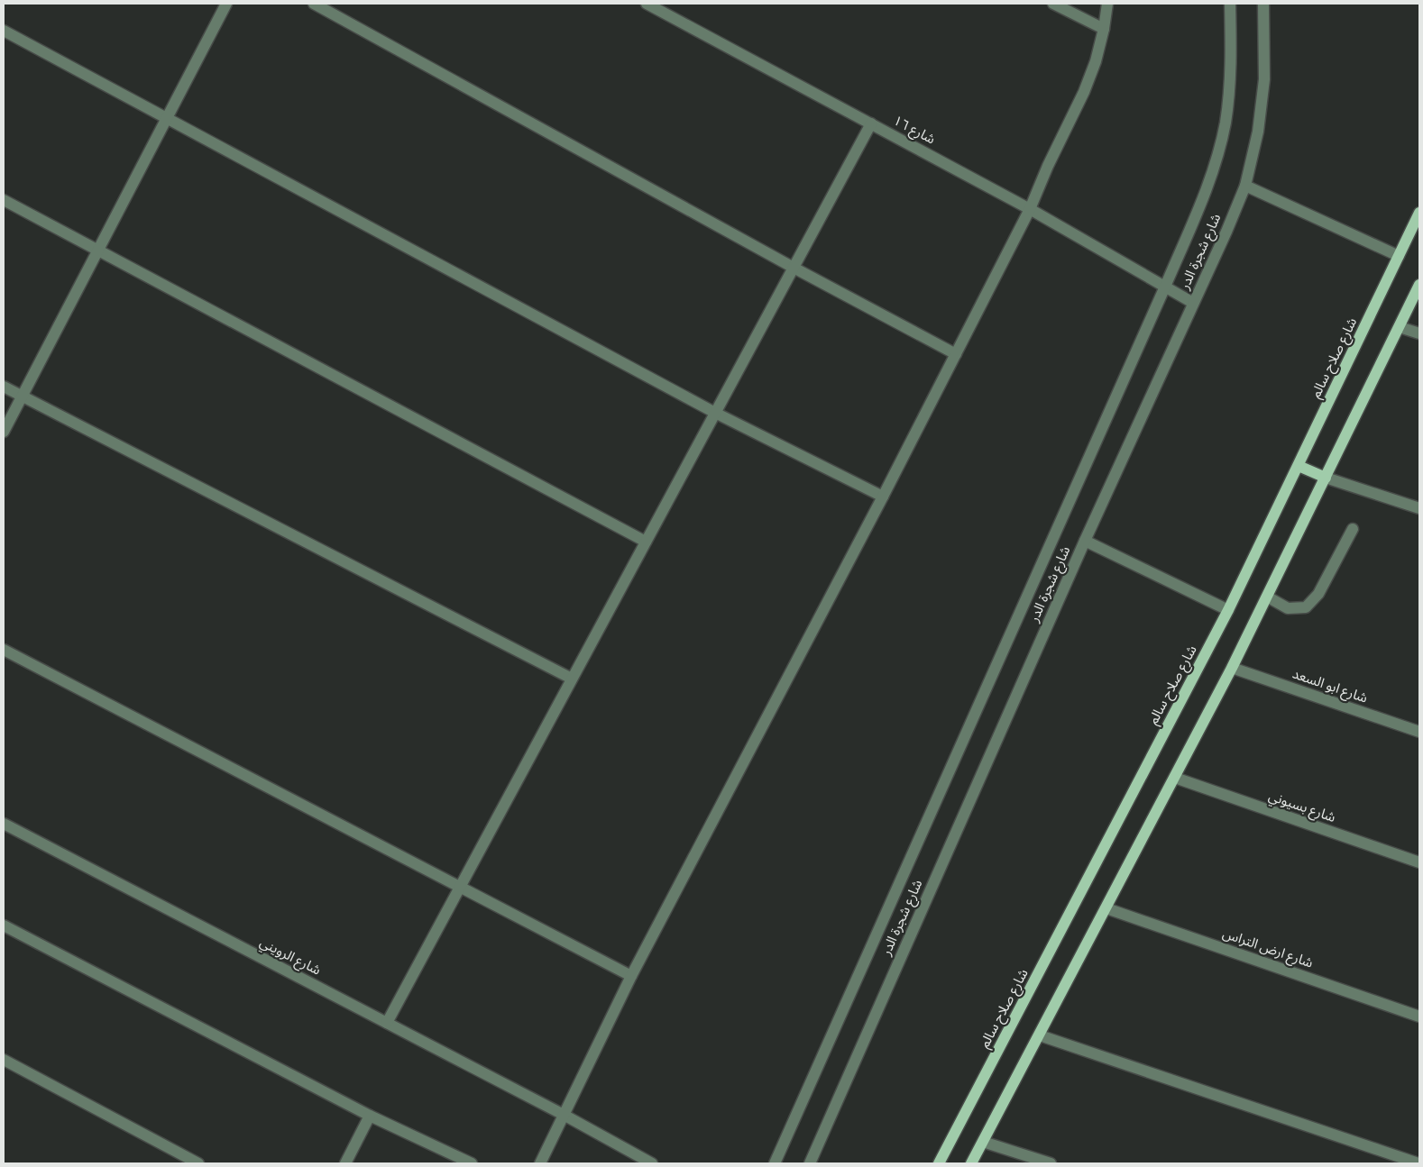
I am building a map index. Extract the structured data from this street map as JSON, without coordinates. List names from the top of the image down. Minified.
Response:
{"streets":{"main road":["شارع صلاح سالم"],"street":["شارع ١٦","شارع شجرة الدر","شارع ابو السعد","شارع بسيوني","شارع ارض التراس","شارع الرويني"]},"crossings":[["شارع ١٦","شارع شجرة الدر"]]}
